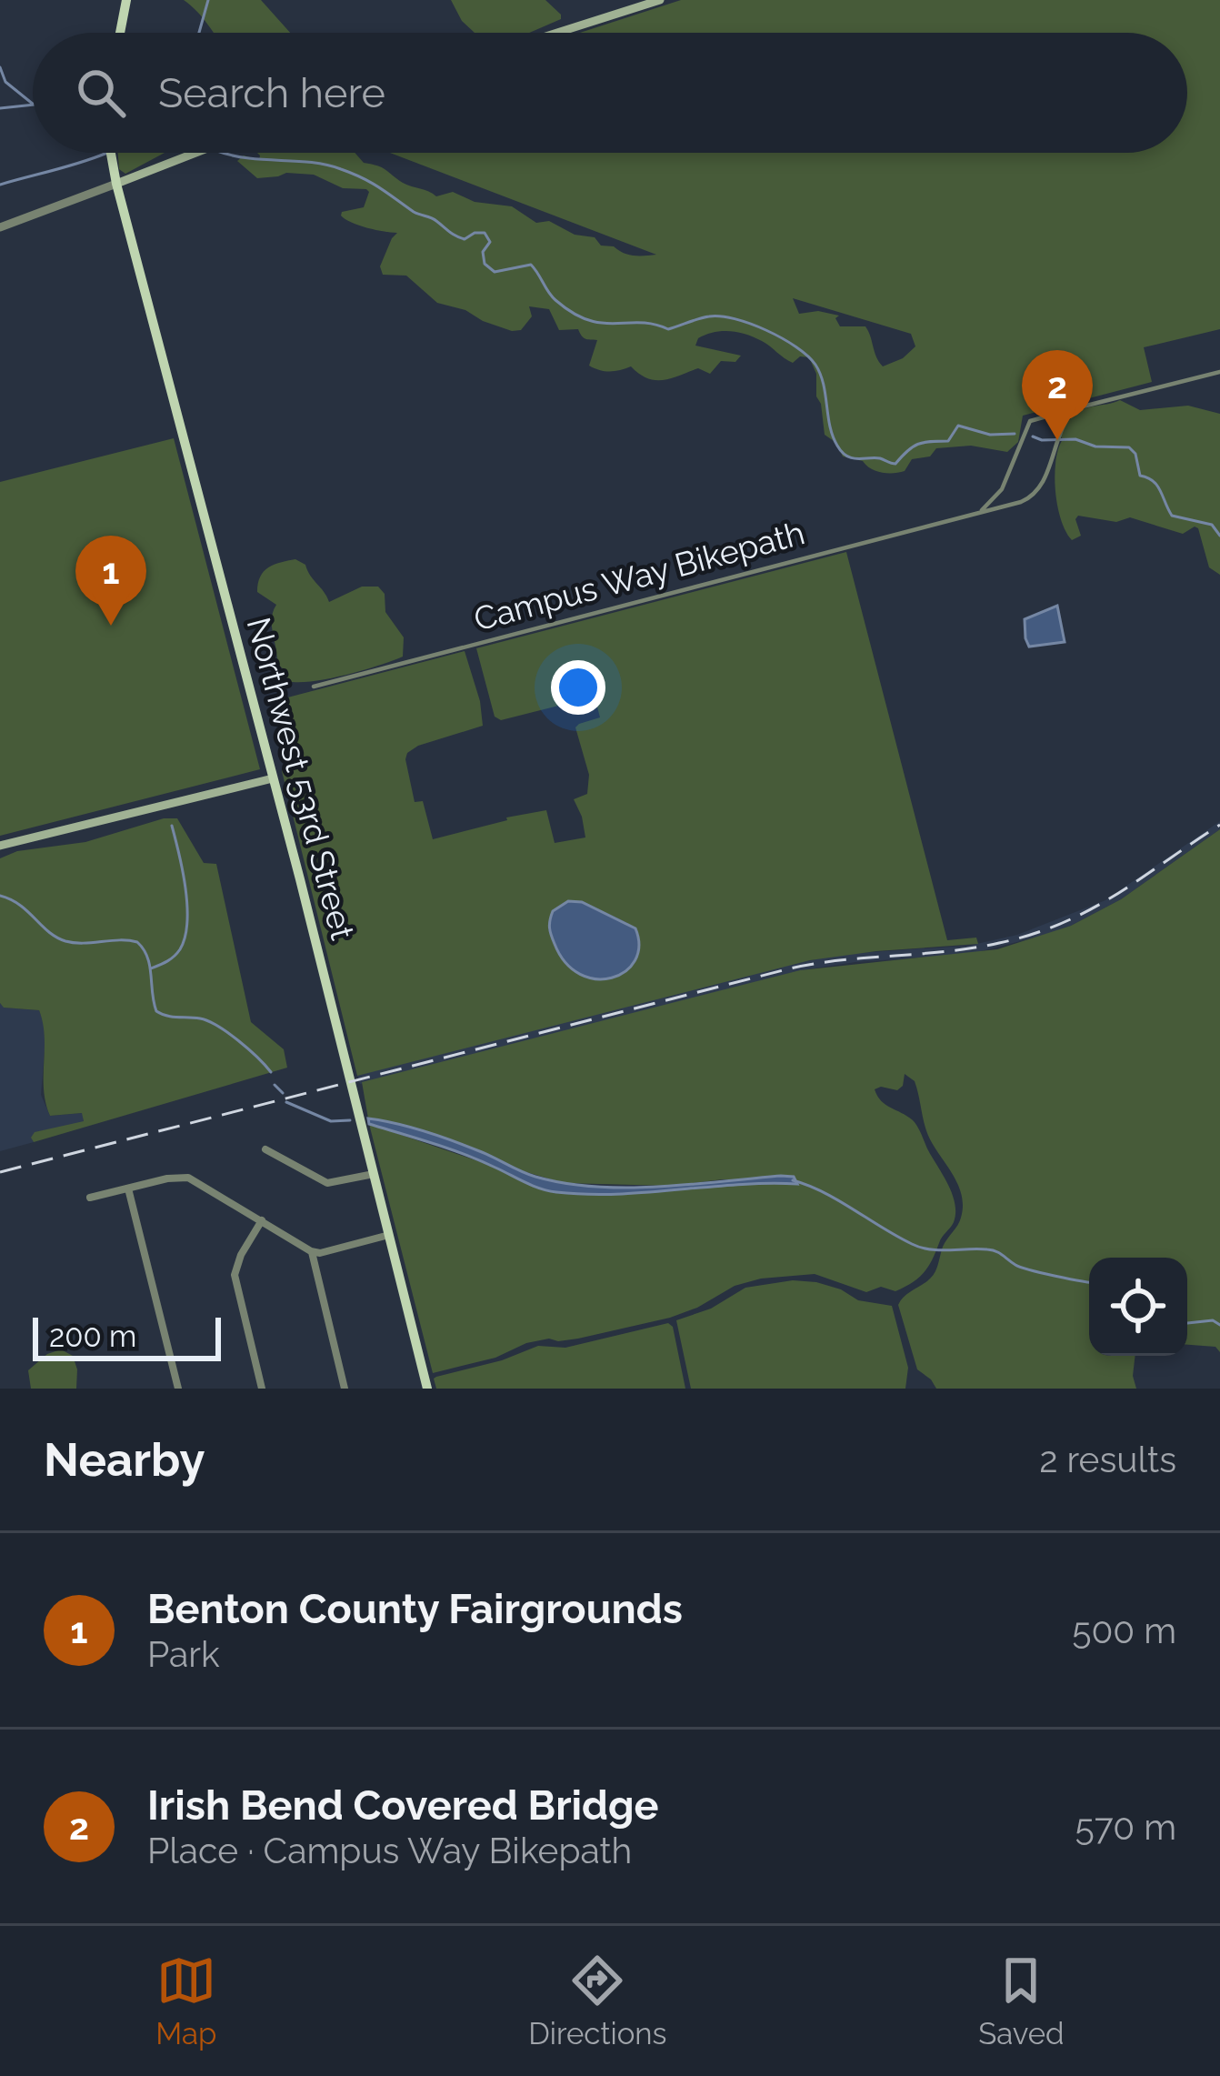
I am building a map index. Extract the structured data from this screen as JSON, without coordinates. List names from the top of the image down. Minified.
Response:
{"streets":{"main road":["Northwest 53rd Street"],"street":["Campus Way Bikepath"]},"scale_bar":"200 m","page":{"search":"Search here","pins":["2","1"],"scale":"200 m","heading":["Nearby","2 results"],"list":[{"mark":"1","name":"Benton County Fairgrounds","note":"Park","value":"500 m"},{"mark":"2","name":"Irish Bend Covered Bridge","note":"Place · Campus Way Bikepath","value":"570 m"}],"nav":["Map","Directions","Saved"]}}
